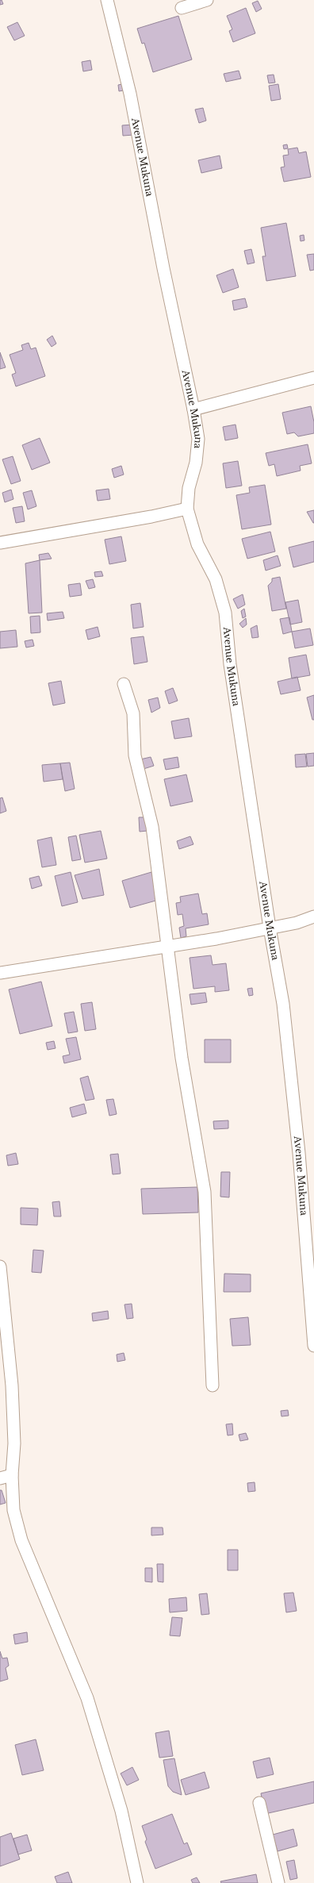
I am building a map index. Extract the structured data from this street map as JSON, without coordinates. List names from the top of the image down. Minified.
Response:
{"streets":{"street":["Avenue Mukuna"]}}
